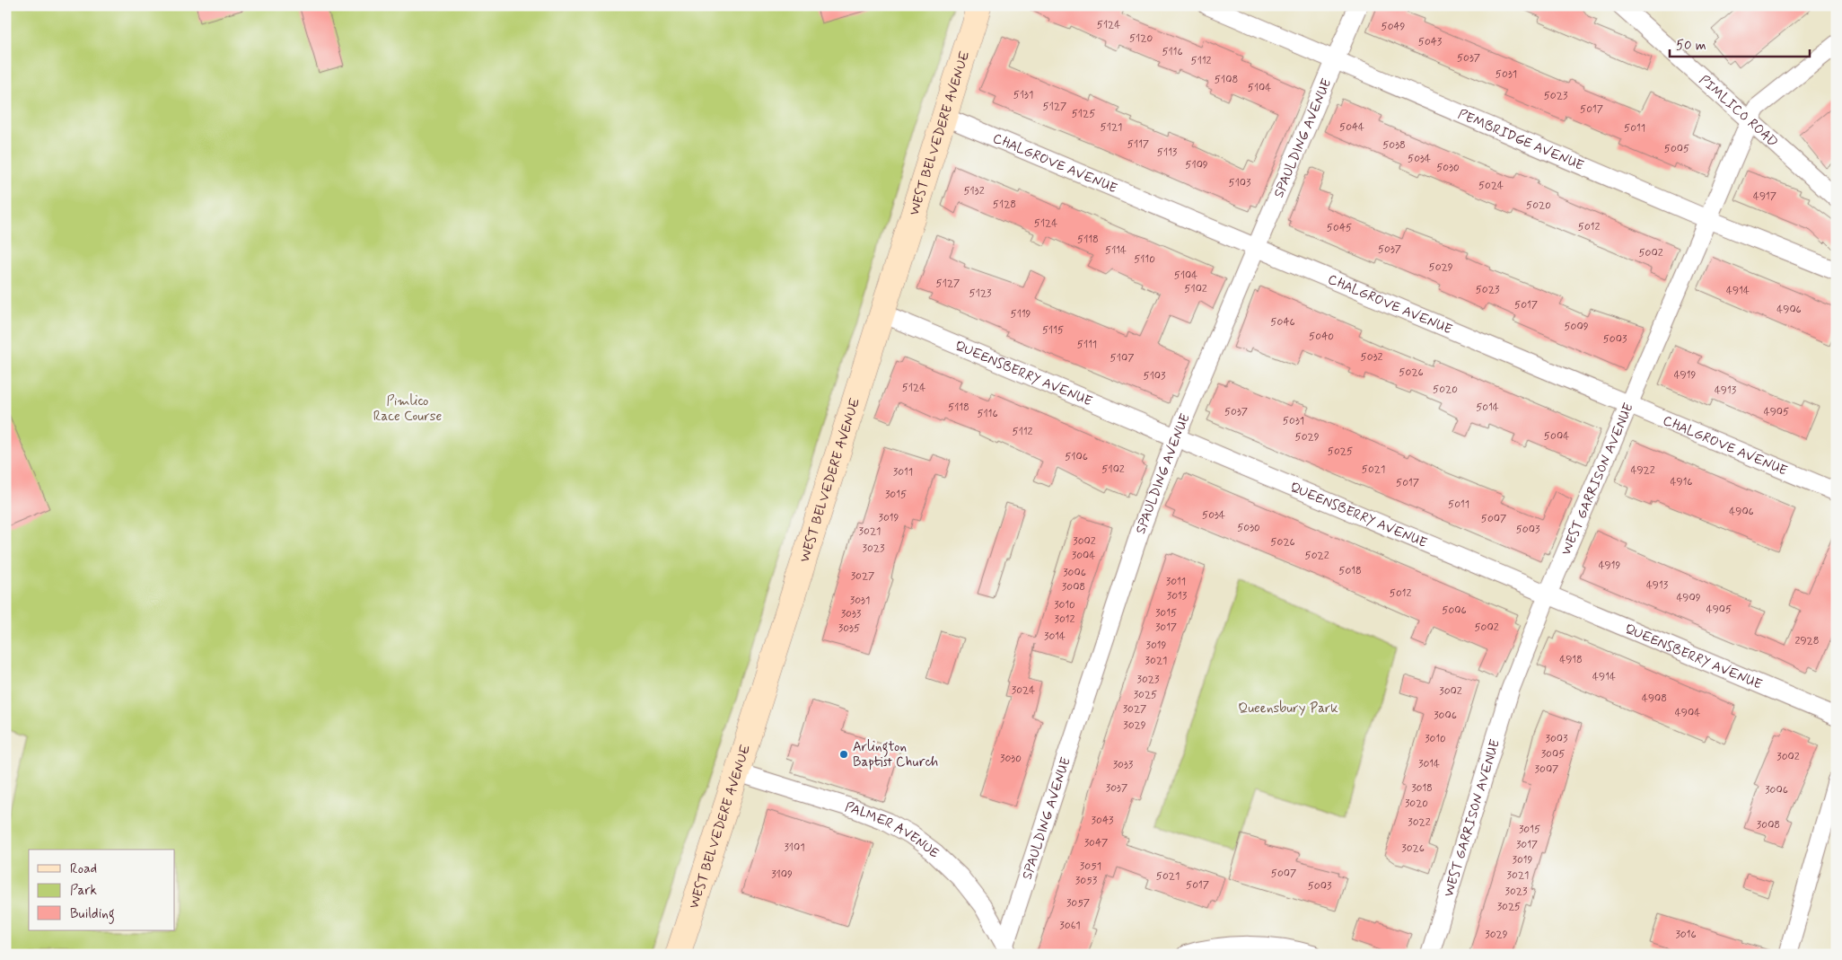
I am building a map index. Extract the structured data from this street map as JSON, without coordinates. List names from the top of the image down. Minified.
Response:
{"streets":{"main road":["WEST BELVEDERE AVENUE"],"street":["PIMLICO ROAD","SPAULDING AVENUE","PEMBRIDGE AVENUE","CHALGROVE AVENUE","QUEENSBERRY AVENUE","WEST GARRISON AVENUE","PALMER AVENUE"]},"crossings":[["PIMLICO ROAD","WEST GARRISON AVENUE"],["WEST BELVEDERE AVENUE","CHALGROVE AVENUE"],["WEST BELVEDERE AVENUE","QUEENSBERRY AVENUE"],["WEST BELVEDERE AVENUE","PALMER AVENUE"],["SPAULDING AVENUE","PEMBRIDGE AVENUE"],["SPAULDING AVENUE","CHALGROVE AVENUE"],["SPAULDING AVENUE","QUEENSBERRY AVENUE"],["SPAULDING AVENUE","PALMER AVENUE"],["PEMBRIDGE AVENUE","WEST GARRISON AVENUE"],["CHALGROVE AVENUE","WEST GARRISON AVENUE"],["QUEENSBERRY AVENUE","WEST GARRISON AVENUE"]],"parks":["Pimlico Race Course","Queensbury Park"],"places":["Arlington Baptist Church"],"house_numbers":["5124","5049","5120","5043","5116","5037","5112","5031","5108","5104","5131","5023","5127","5017","5125","5121","5044","5011","5117","5038","5005","5113","5034","5109","5030","5103","5024","5132","4917","5128","5020","5124","5012","5045","5118","5037","5114","5002","5110","5029","5104","5127","5102","5023","4914","5123","5017","4906","5119","5046","5009","5115","5040","5003","5111","5032","5107","5026","4919","5103","5124","5020","4913","5118","5014","5037","4905","5116","5031","5112","5004","5029","5025","5106","5102","5021","4922","3011","4916","5017","3015","5011","4906","5034","3019","5007","5030","5003","3021","3002","5026","3023","3004","5022","4919","5018","3006","3027","3011","4913","3008","5012","3013","4909","3031","3010","4905","5006","3015","3033","3012","3017","5002","3035","3014","2928","3019","4918","3021","4914","3023","3024","3002","3025","4908","3027","4904","3006","3029","3010","3003","3005","3002","3030","3014","3033","3007","3037","3018","3006","3020","3043","3022","3008","3015","3047","3017","3101","3026","3019","3051","5007","3109","3021","5021","3053","5017","5003","3023","3057","3025","3061","3029","3016"],"legend":["Road","Park","Building"],"scale_bar":"50 m"}
